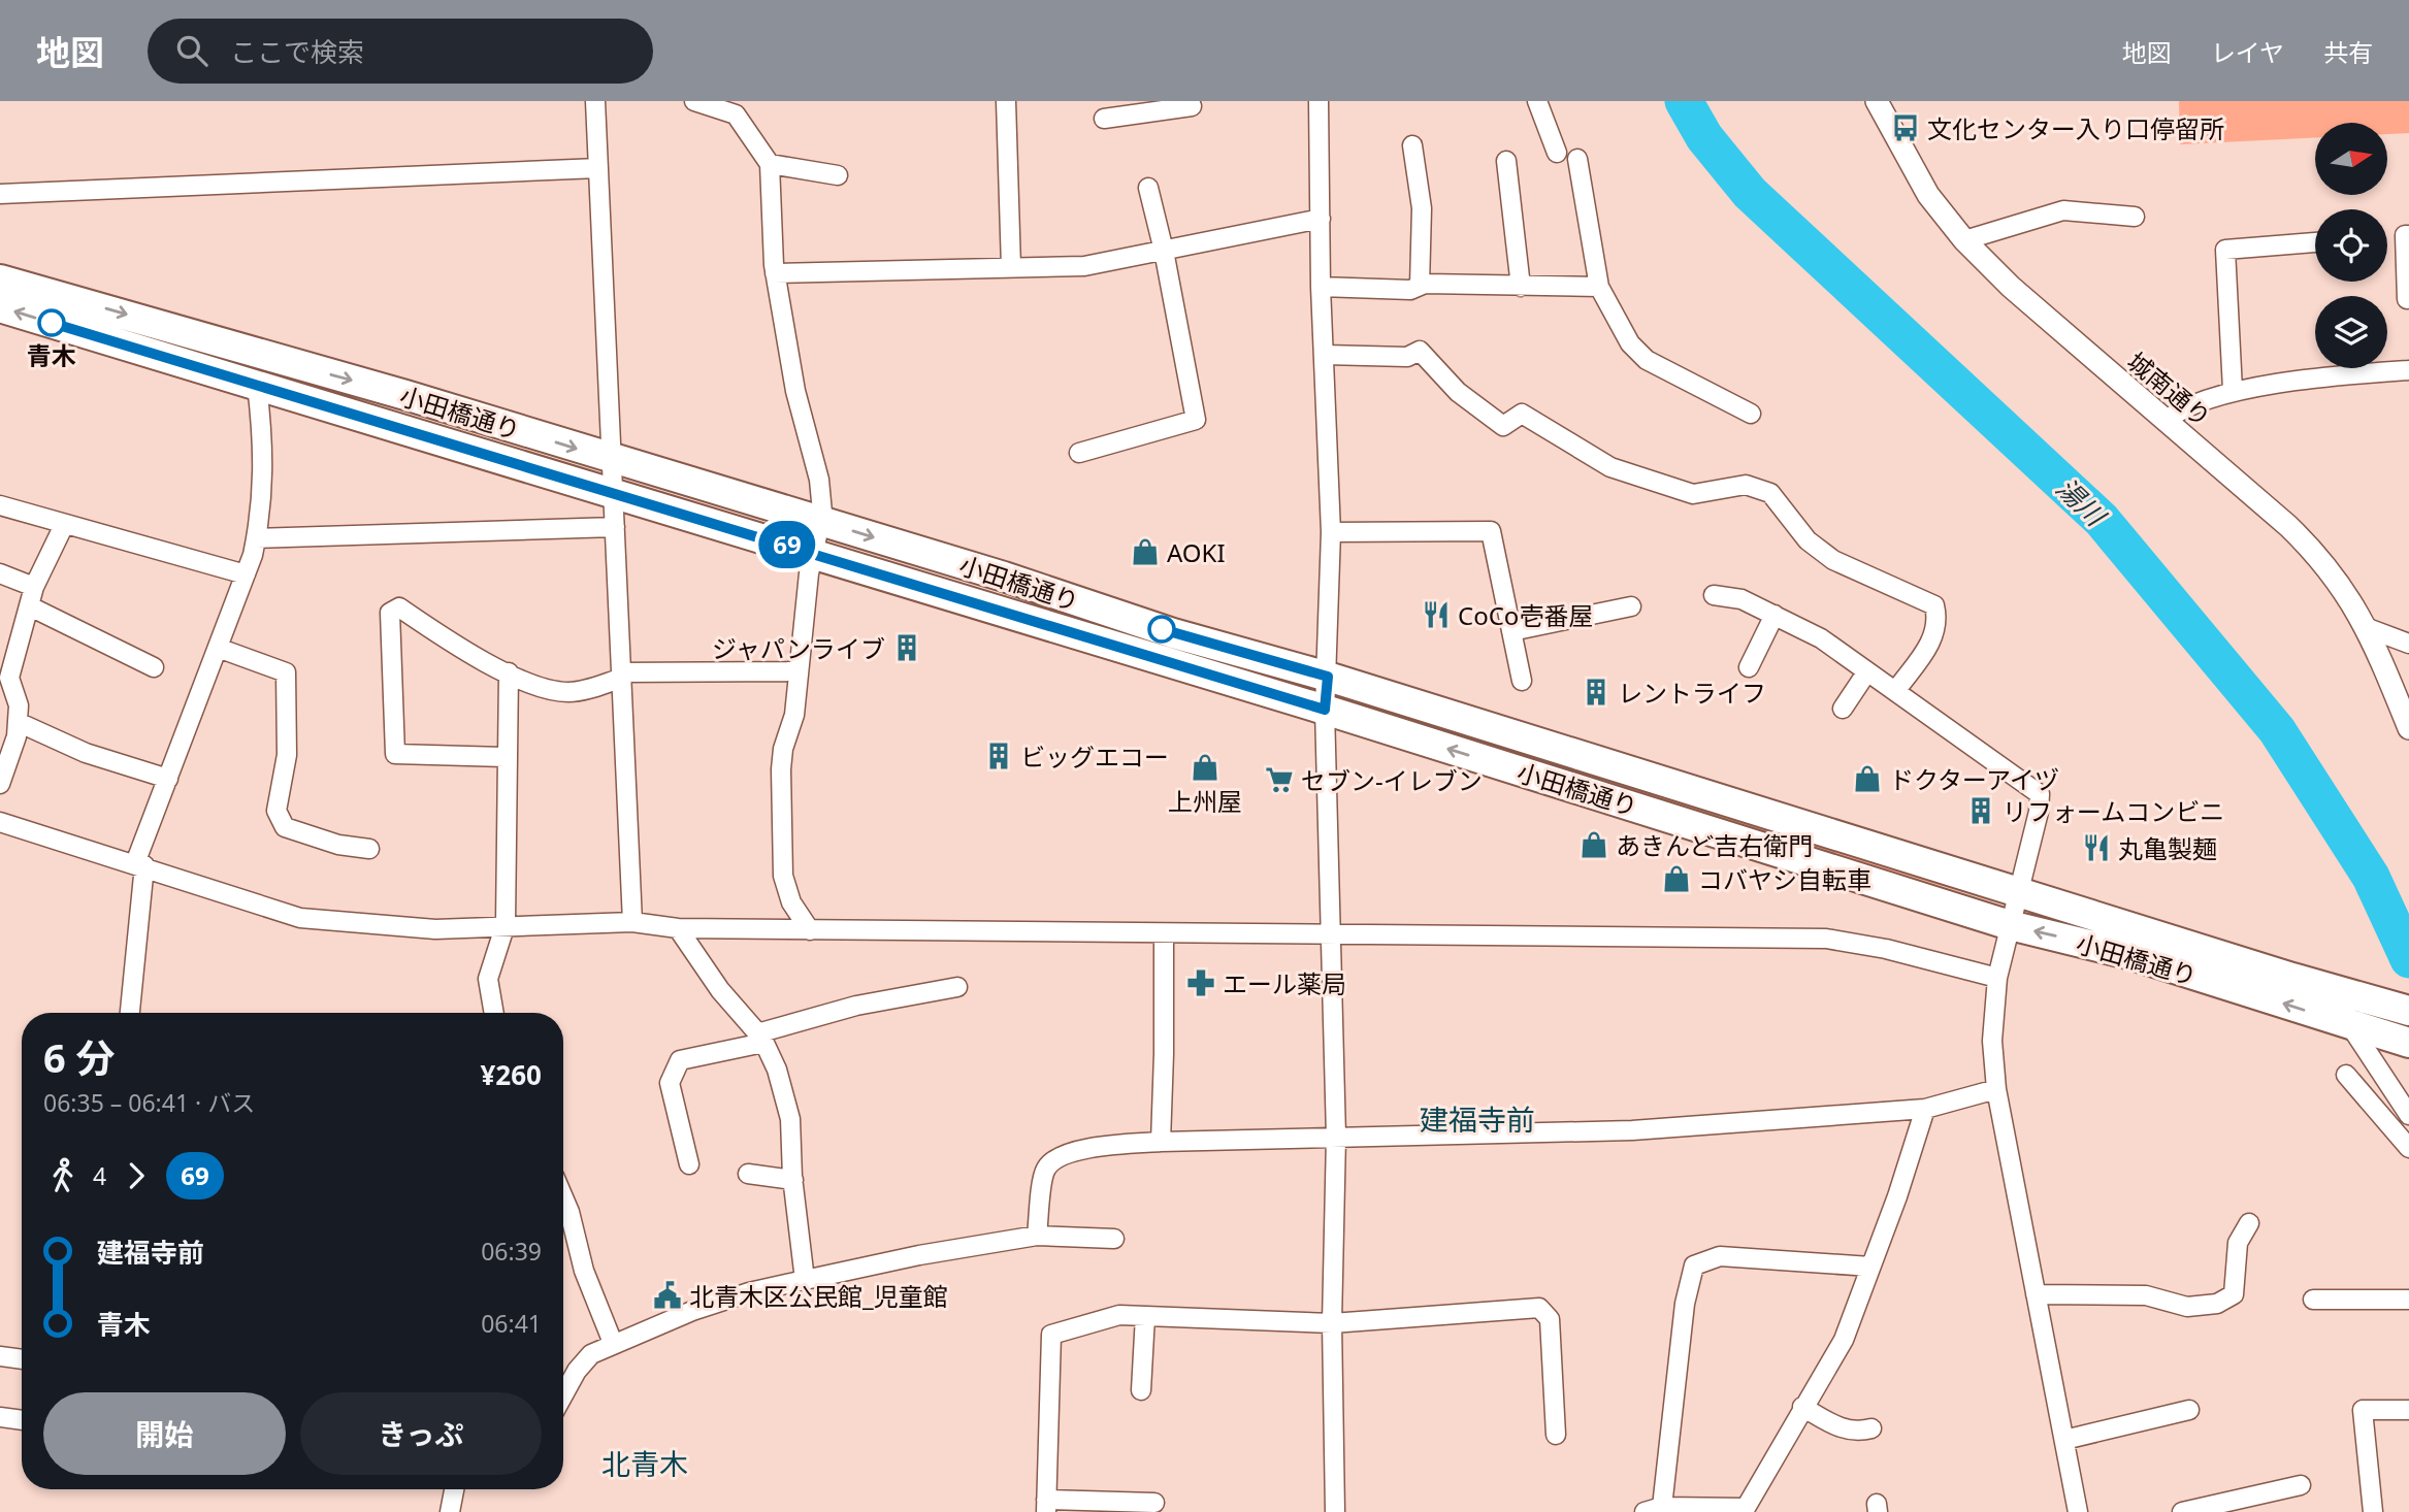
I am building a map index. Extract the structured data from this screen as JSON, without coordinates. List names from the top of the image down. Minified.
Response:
{"streets":{"main road":["小田橋通り"],"street":["城南通り"]},"districts":["建福寺前","北青木"],"water":["湯川"],"places":{"bus stop":["文化センター入り口停留所"],"other":["青木"],"shop":["AOKI","上州屋","ドクターアイヅ","あきんど吉右衛門","コバヤシ自転車"],"restaurant":["CoCo壱番屋","丸亀製麺"],"building":["ジャパンライブ","レントライフ","ビッグエコー","リフォームコンビニ"],"supermarket":["セブン-イレブン"],"pharmacy":["エール薬局"],"public building":["北青木区公民館_児童館"]},"lines":["bus line 69"],"north":"right","page":{"header":"地図","search":"ここで検索","nav":["地図","レイヤ","共有"],"on_map":"69","heading":["6 分","06:35 – 06:41 · バス","¥260"],"legs":["4","69"],"list":[{"name":"建福寺前","value":"06:39"},{"name":"青木","value":"06:41"}],"buttons":["開始","きっぷ"]}}
